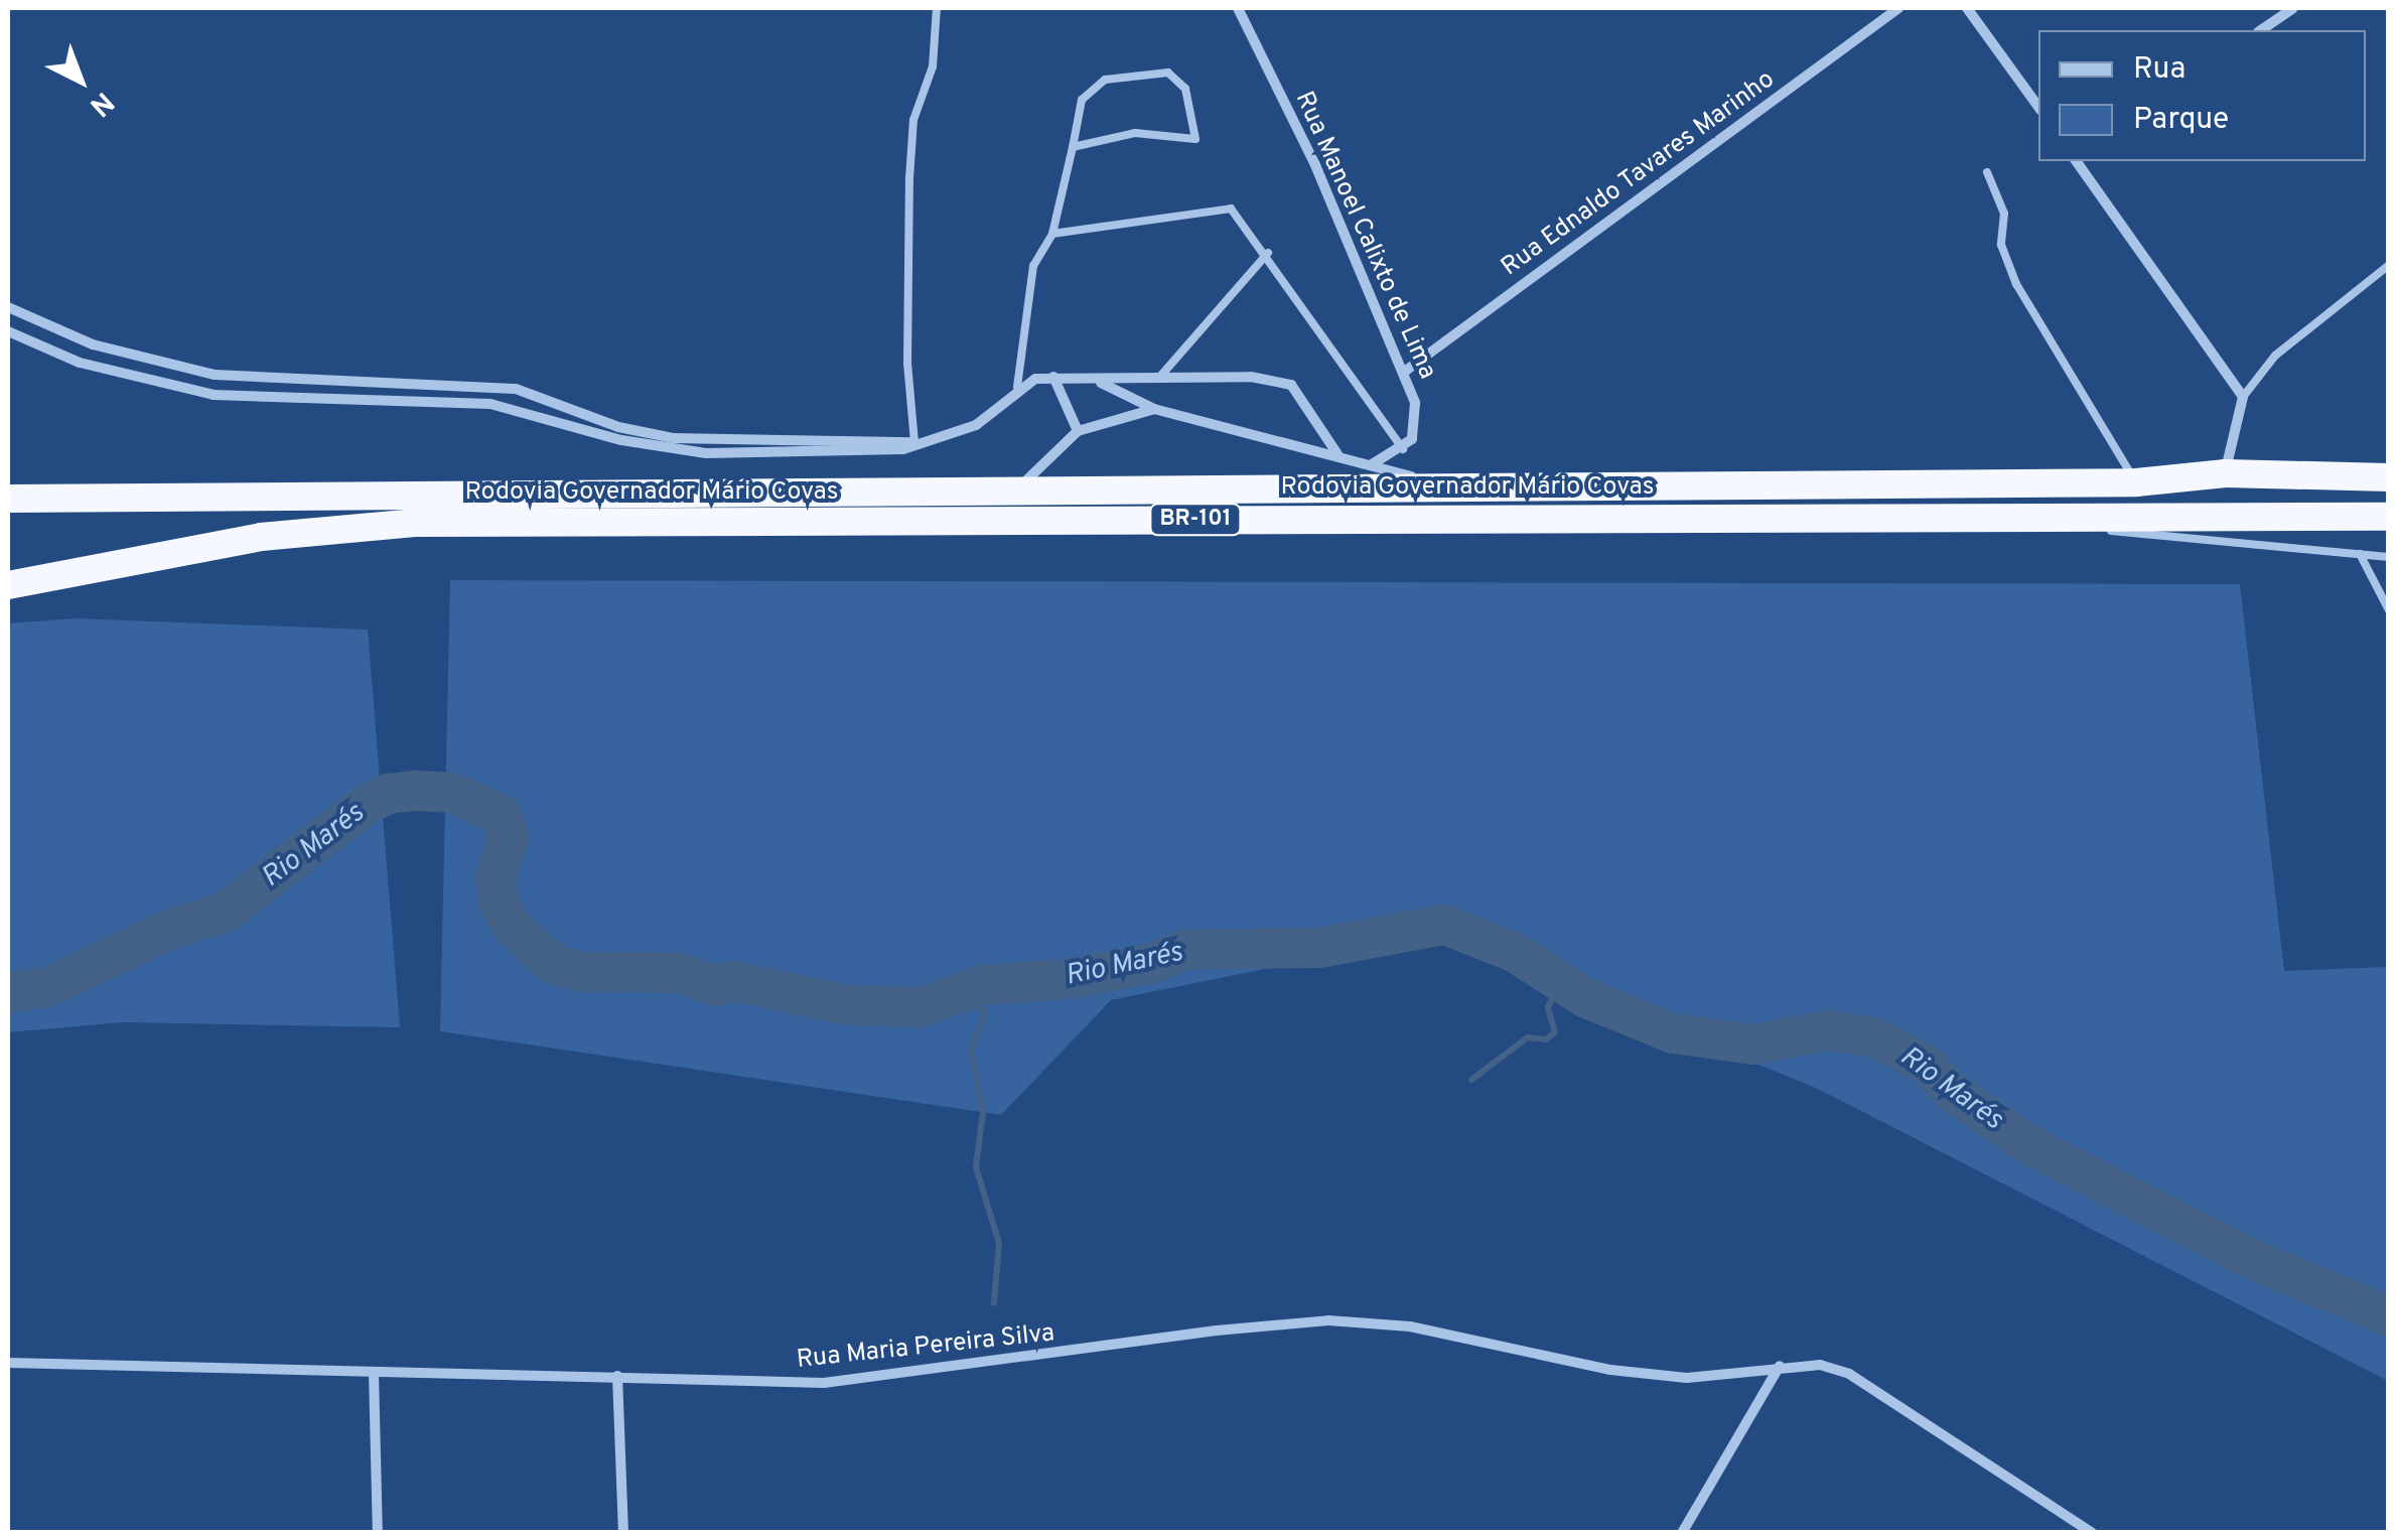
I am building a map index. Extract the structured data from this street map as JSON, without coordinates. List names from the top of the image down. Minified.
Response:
{"streets":{"highway":["Rodovia Governador Mário Covas","BR-101"],"street":["Rua Ednaldo Tavares Marinho","Rua Manoel Calixto de Lima","Rua Maria Pereira Silva"]},"crossings":[["Rua Ednaldo Tavares Marinho","Rua Manoel Calixto de Lima"]],"water":["Rio Marés"],"legend":["Rua","Parque"],"north":"bottom right"}
